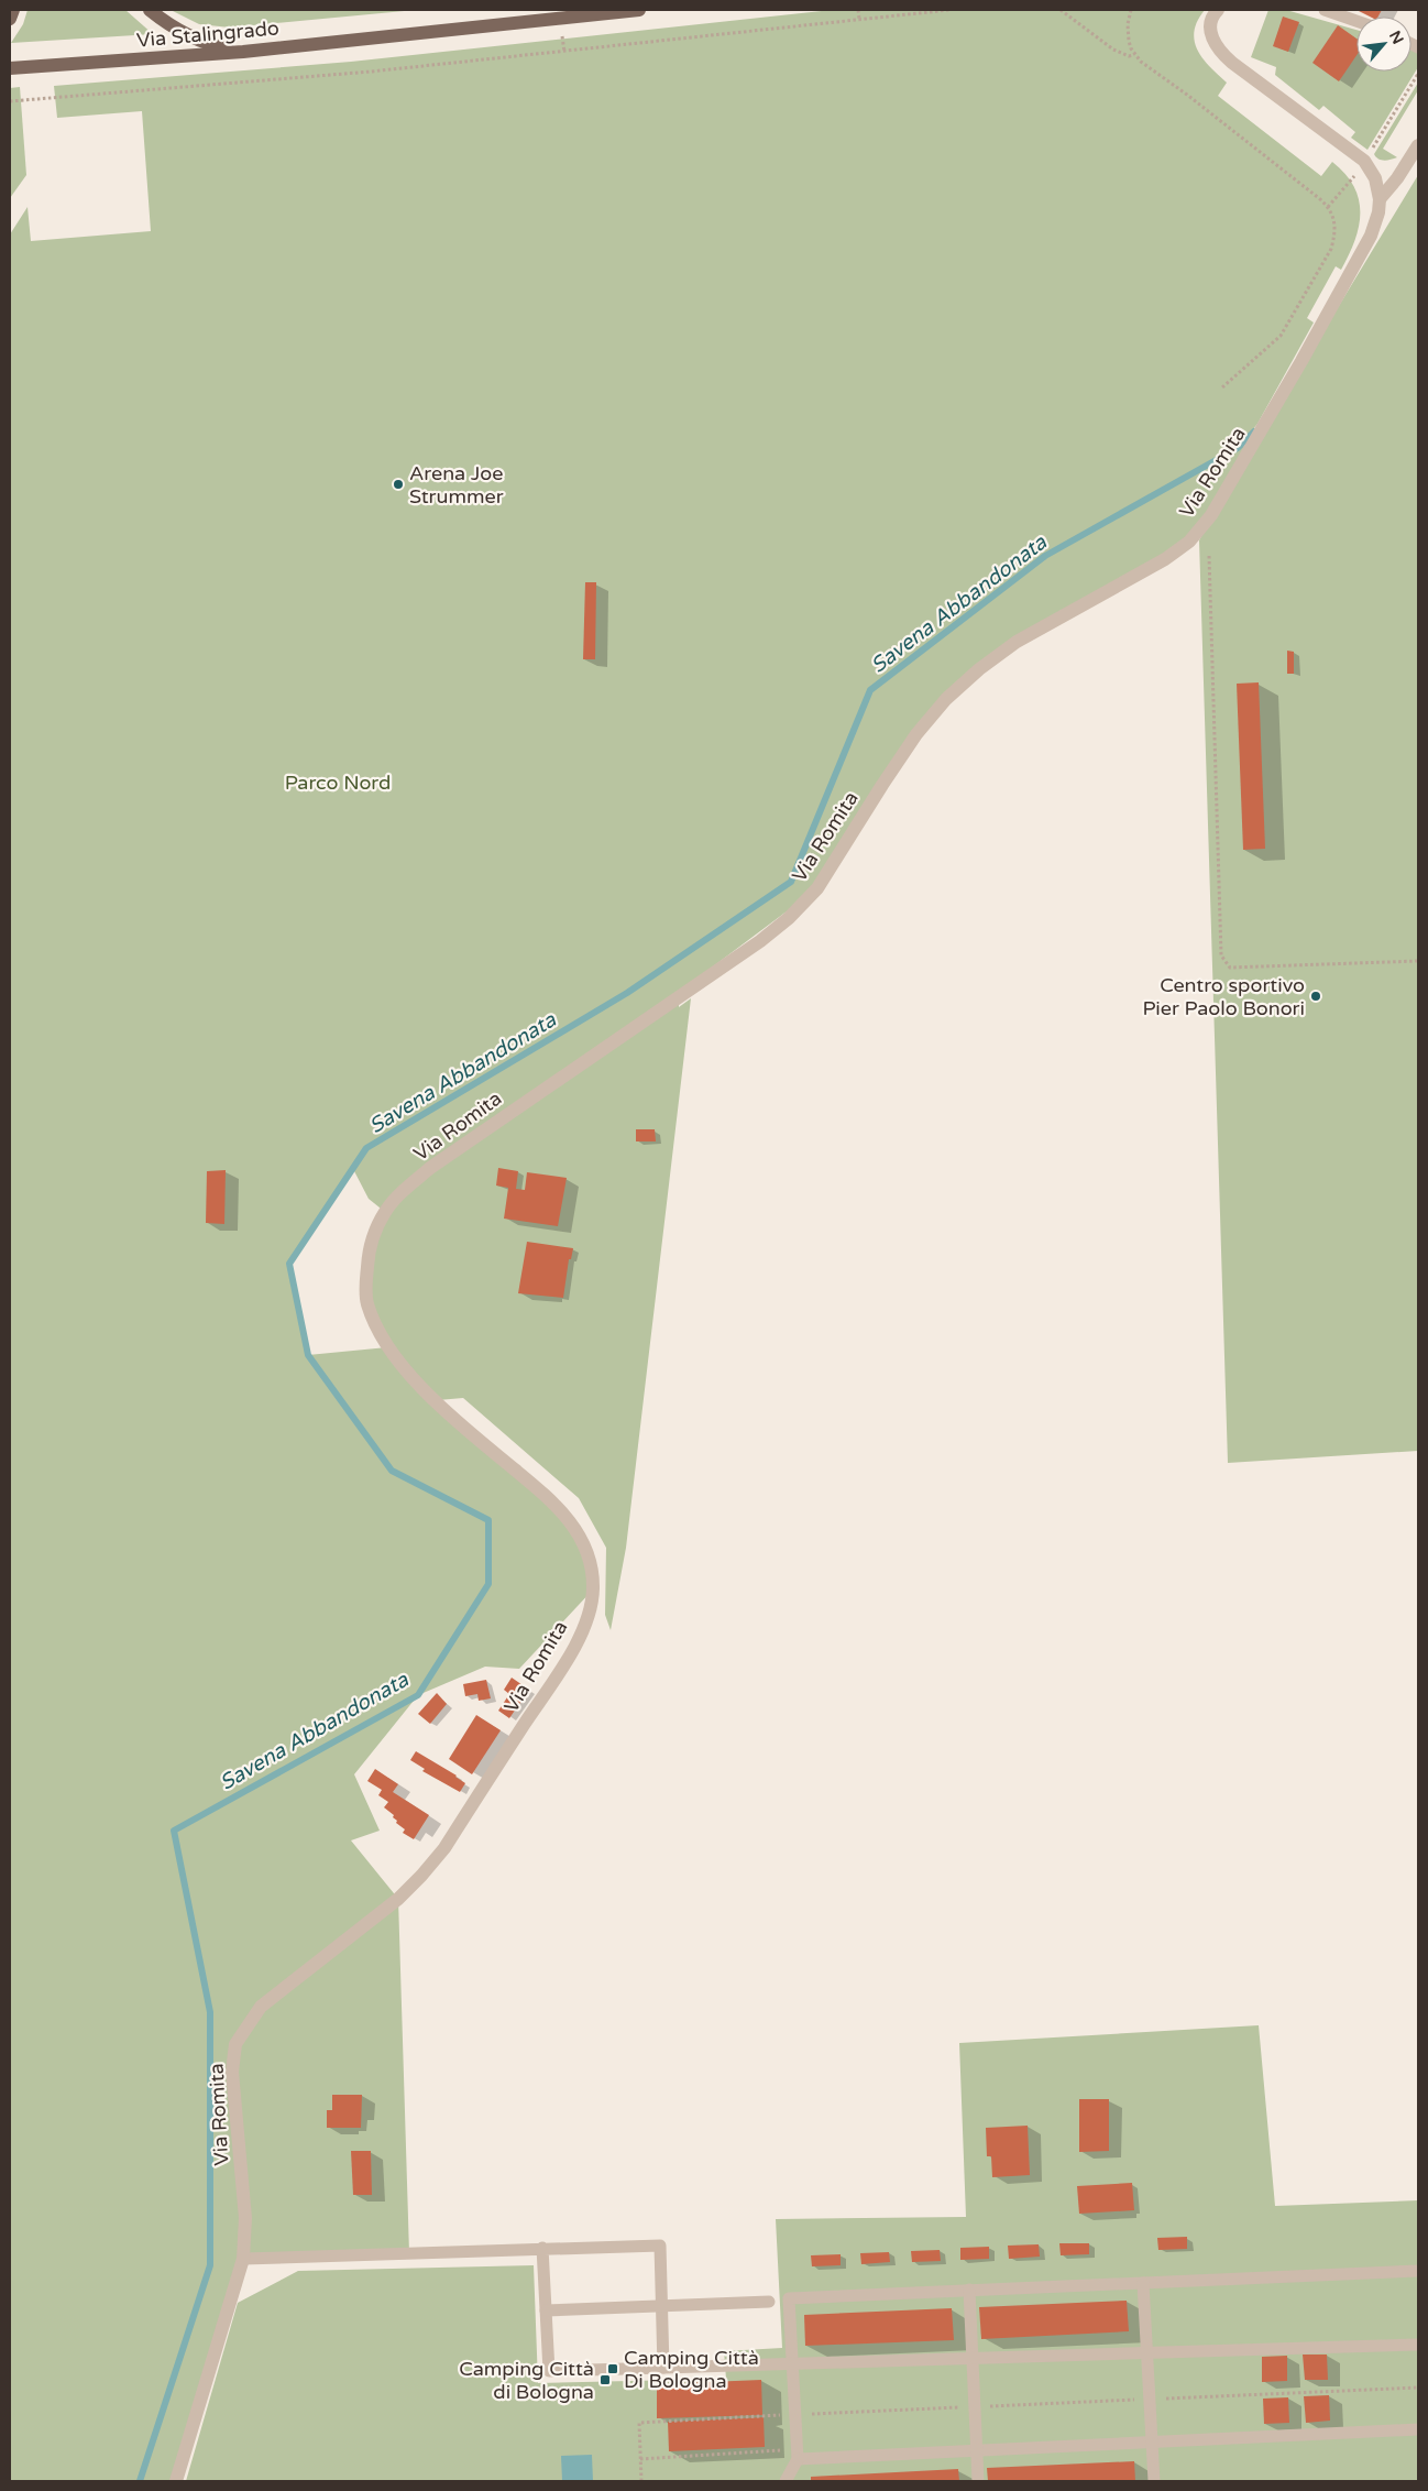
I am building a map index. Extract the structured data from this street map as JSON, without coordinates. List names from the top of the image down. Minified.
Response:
{"streets":{"main road":["Via Stalingrado"],"street":["Via Romita"]},"water":["Savena Abbandonata"],"parks":["Parco Nord"],"places":{"other":["Arena Joe Strummer","Centro sportivo Pier Paolo Bonori"],"transit":["Camping Città Di Bologna","Camping Città di Bologna"]},"north":"top right"}
